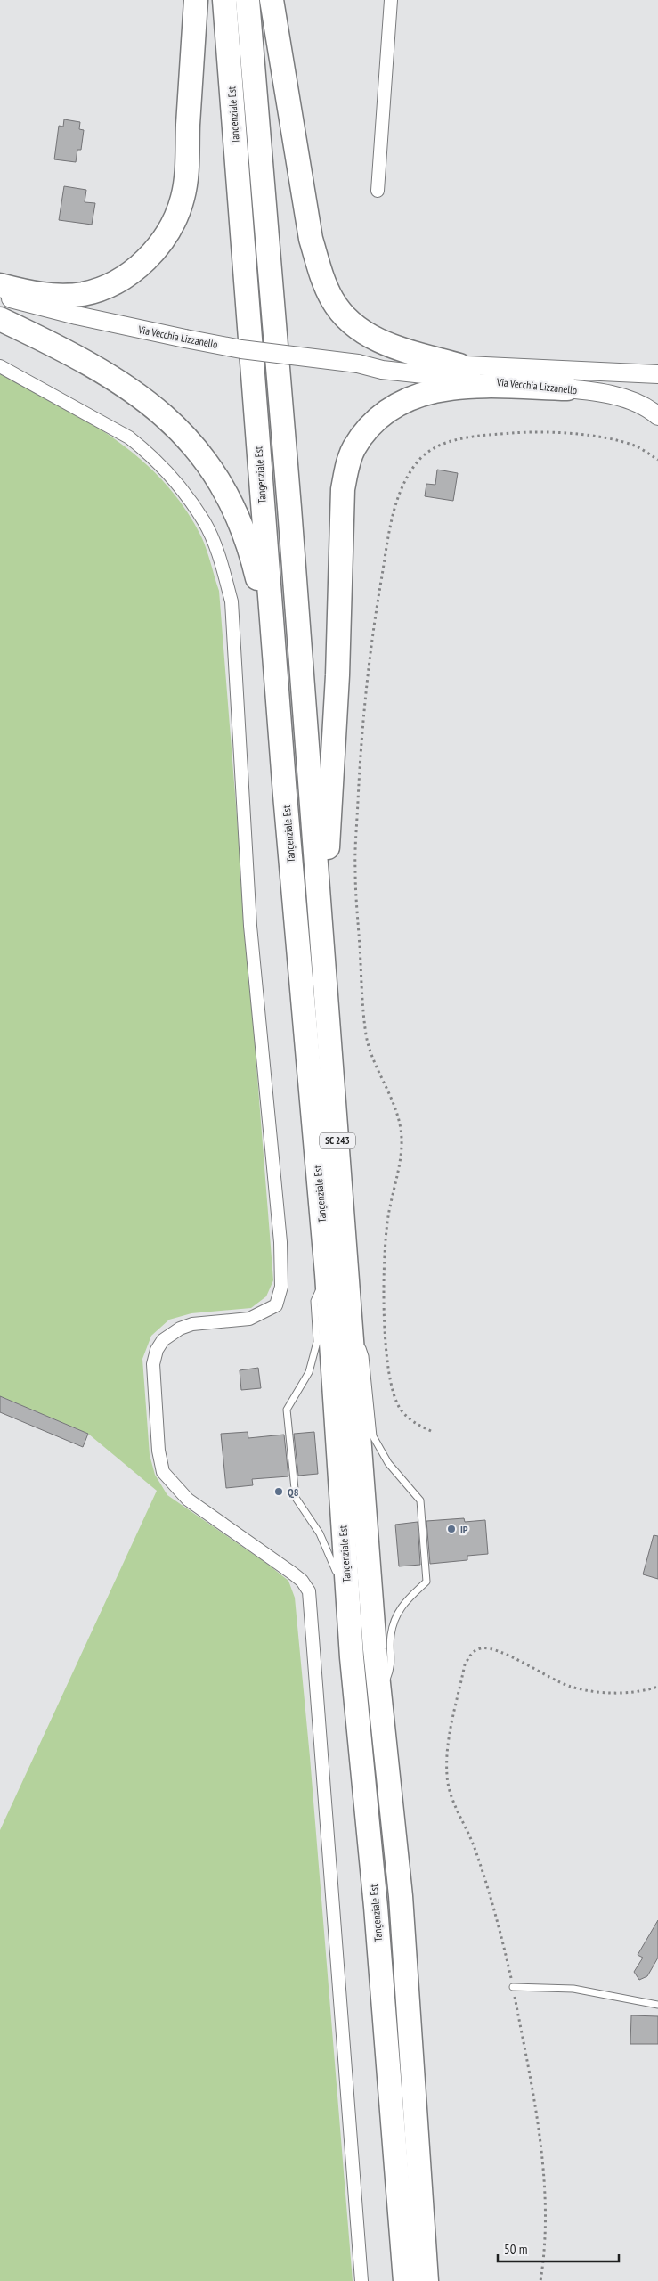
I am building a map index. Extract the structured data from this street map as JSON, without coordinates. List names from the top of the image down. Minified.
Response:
{"streets":{"highway":["Tangenziale Est","SC 243"],"street":["Via Vecchia Lizzanello"]},"places":["Q8","IP"],"scale_bar":"50 m"}
